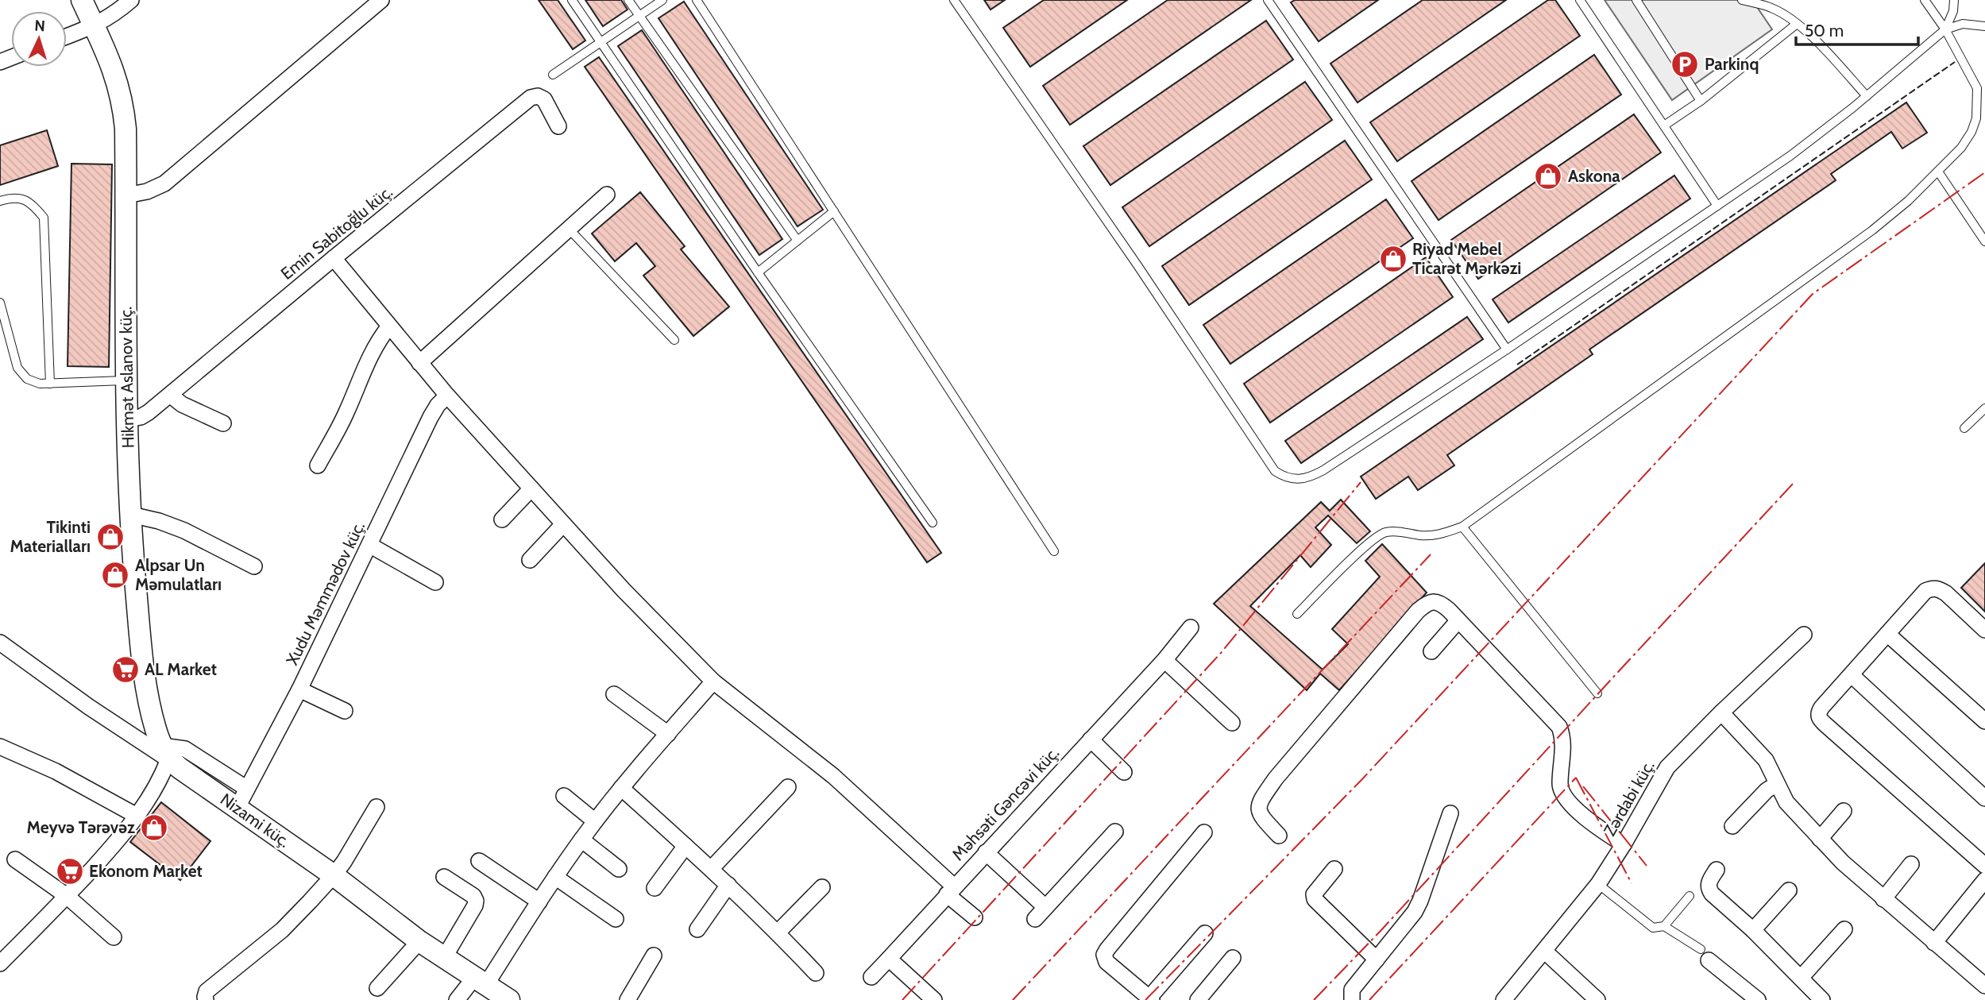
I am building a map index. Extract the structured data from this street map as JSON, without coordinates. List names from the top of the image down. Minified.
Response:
{"streets":{"street":["Emin Sabitoğlu küç.","Hikmət Aslanov küç.","Xudu Məmmədov küç.","Zərdabi küç.","Məhsəti Gəncəvi küç.","Nizami küç."]},"crossings":[["Emin Sabitoğlu küç.","Hikmət Aslanov küç."],["Hikmət Aslanov küç.","Nizami küç."],["Xudu Məmmədov küç.","Nizami küç."]],"places":{"parking":["Parkinq"],"shop":["Askona","Riyad Mebel Ticarət Mərkəzi","Tikinti Materialları","Alpsar Un Məmulatları","Meyvə Tərəvəz"],"supermarket":["AL Market","Ekonom Market"]},"scale_bar":"50 m","north":"top"}
